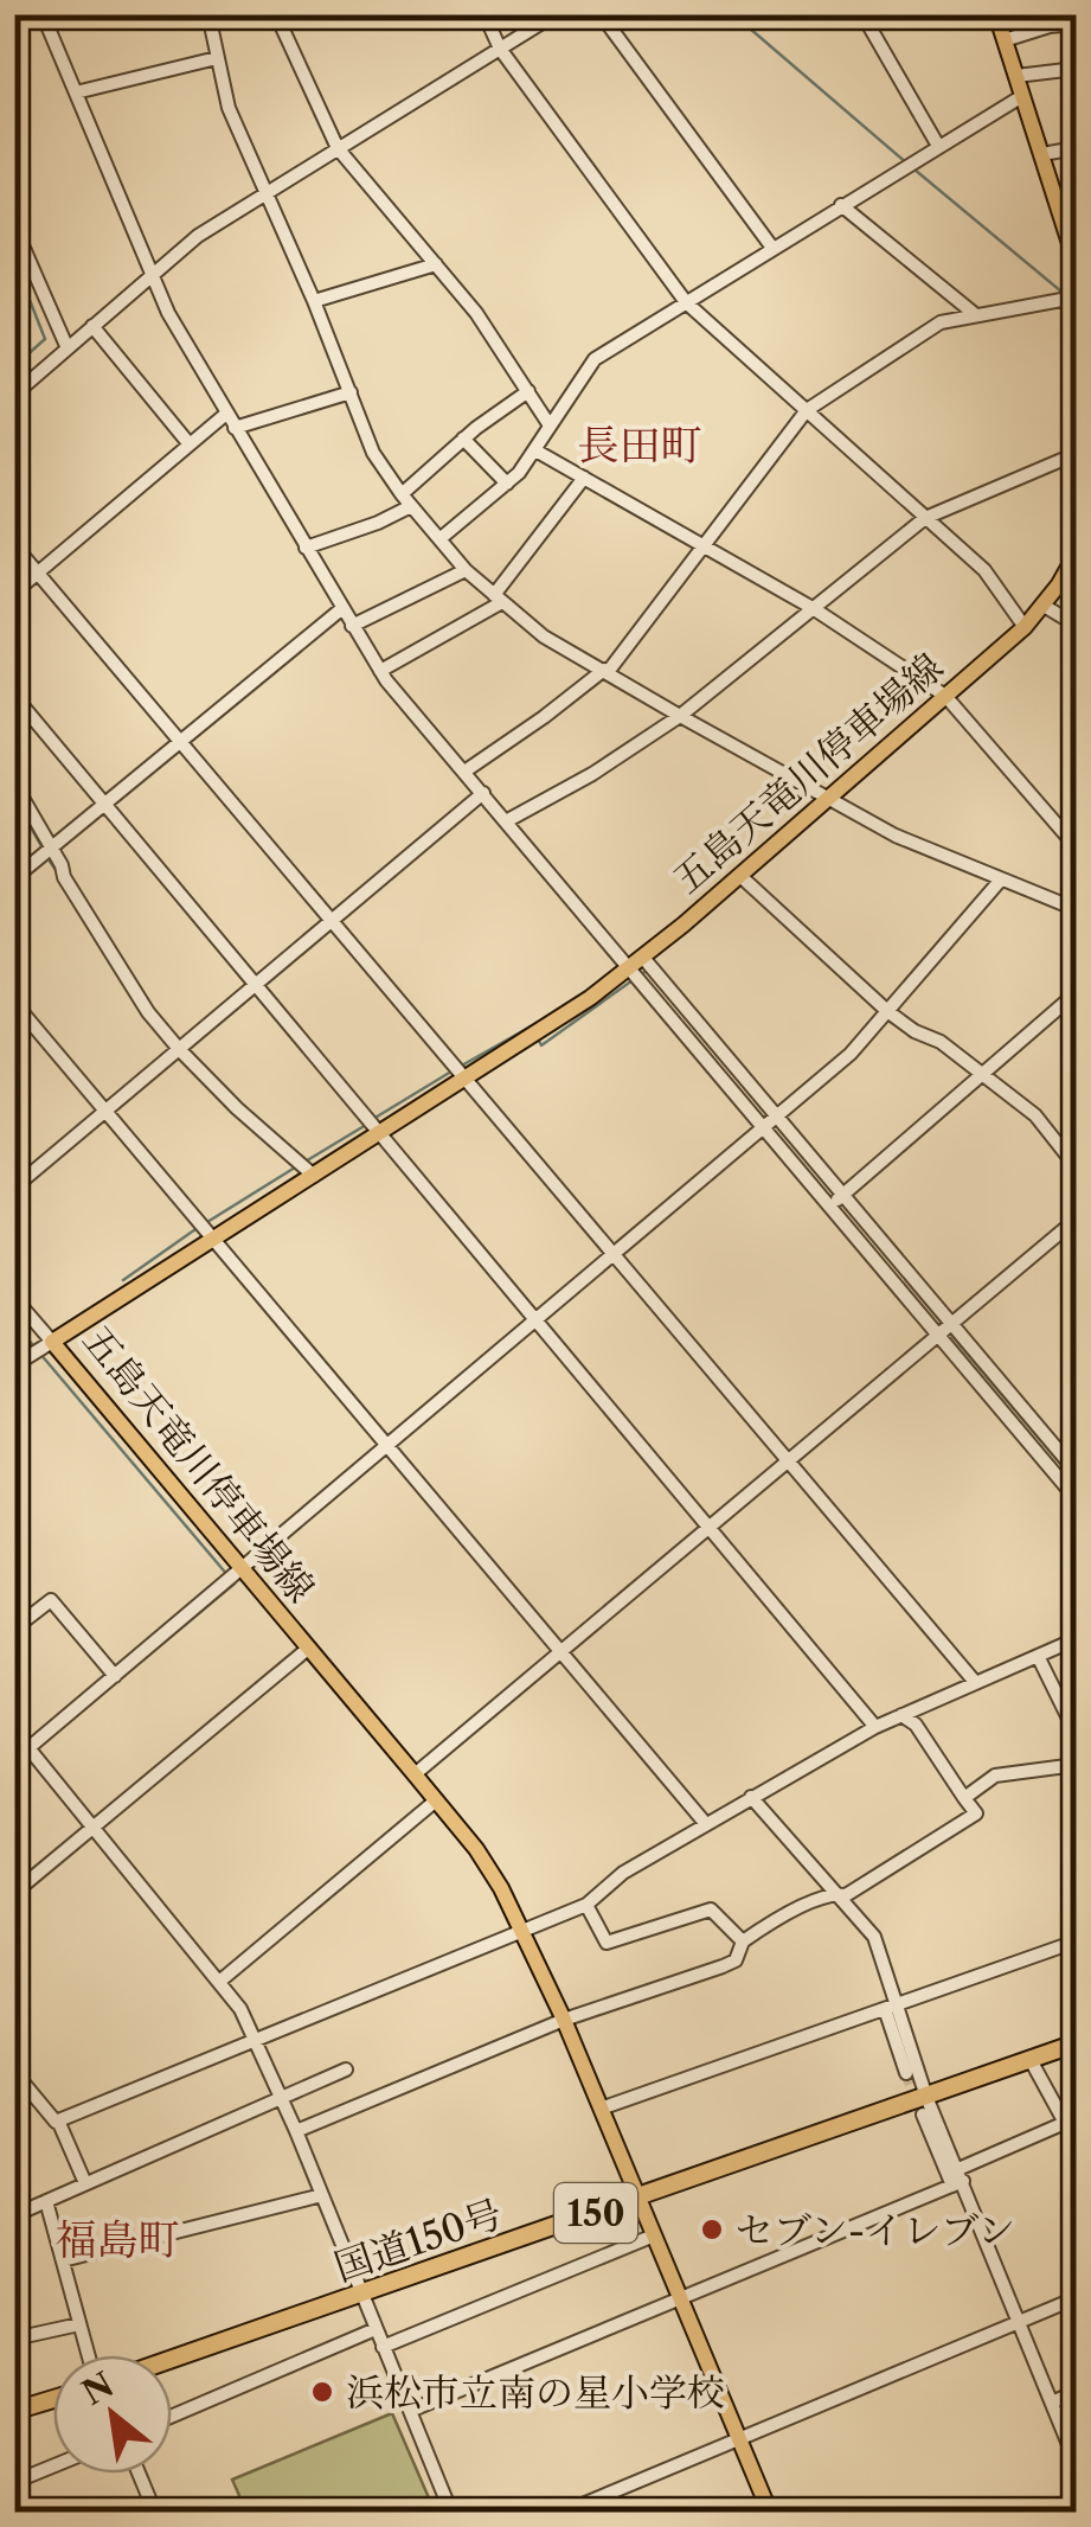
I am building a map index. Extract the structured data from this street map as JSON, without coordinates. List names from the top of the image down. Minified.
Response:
{"streets":{"highway":["150","国道150号"],"main road":["五島天竜川停車場線"]},"crossings":[["五島天竜川停車場線","国道150号"]],"districts":["長田町","福島町"],"places":["セブン-イレブン","浜松市立南の星小学校"],"north":"top left"}
